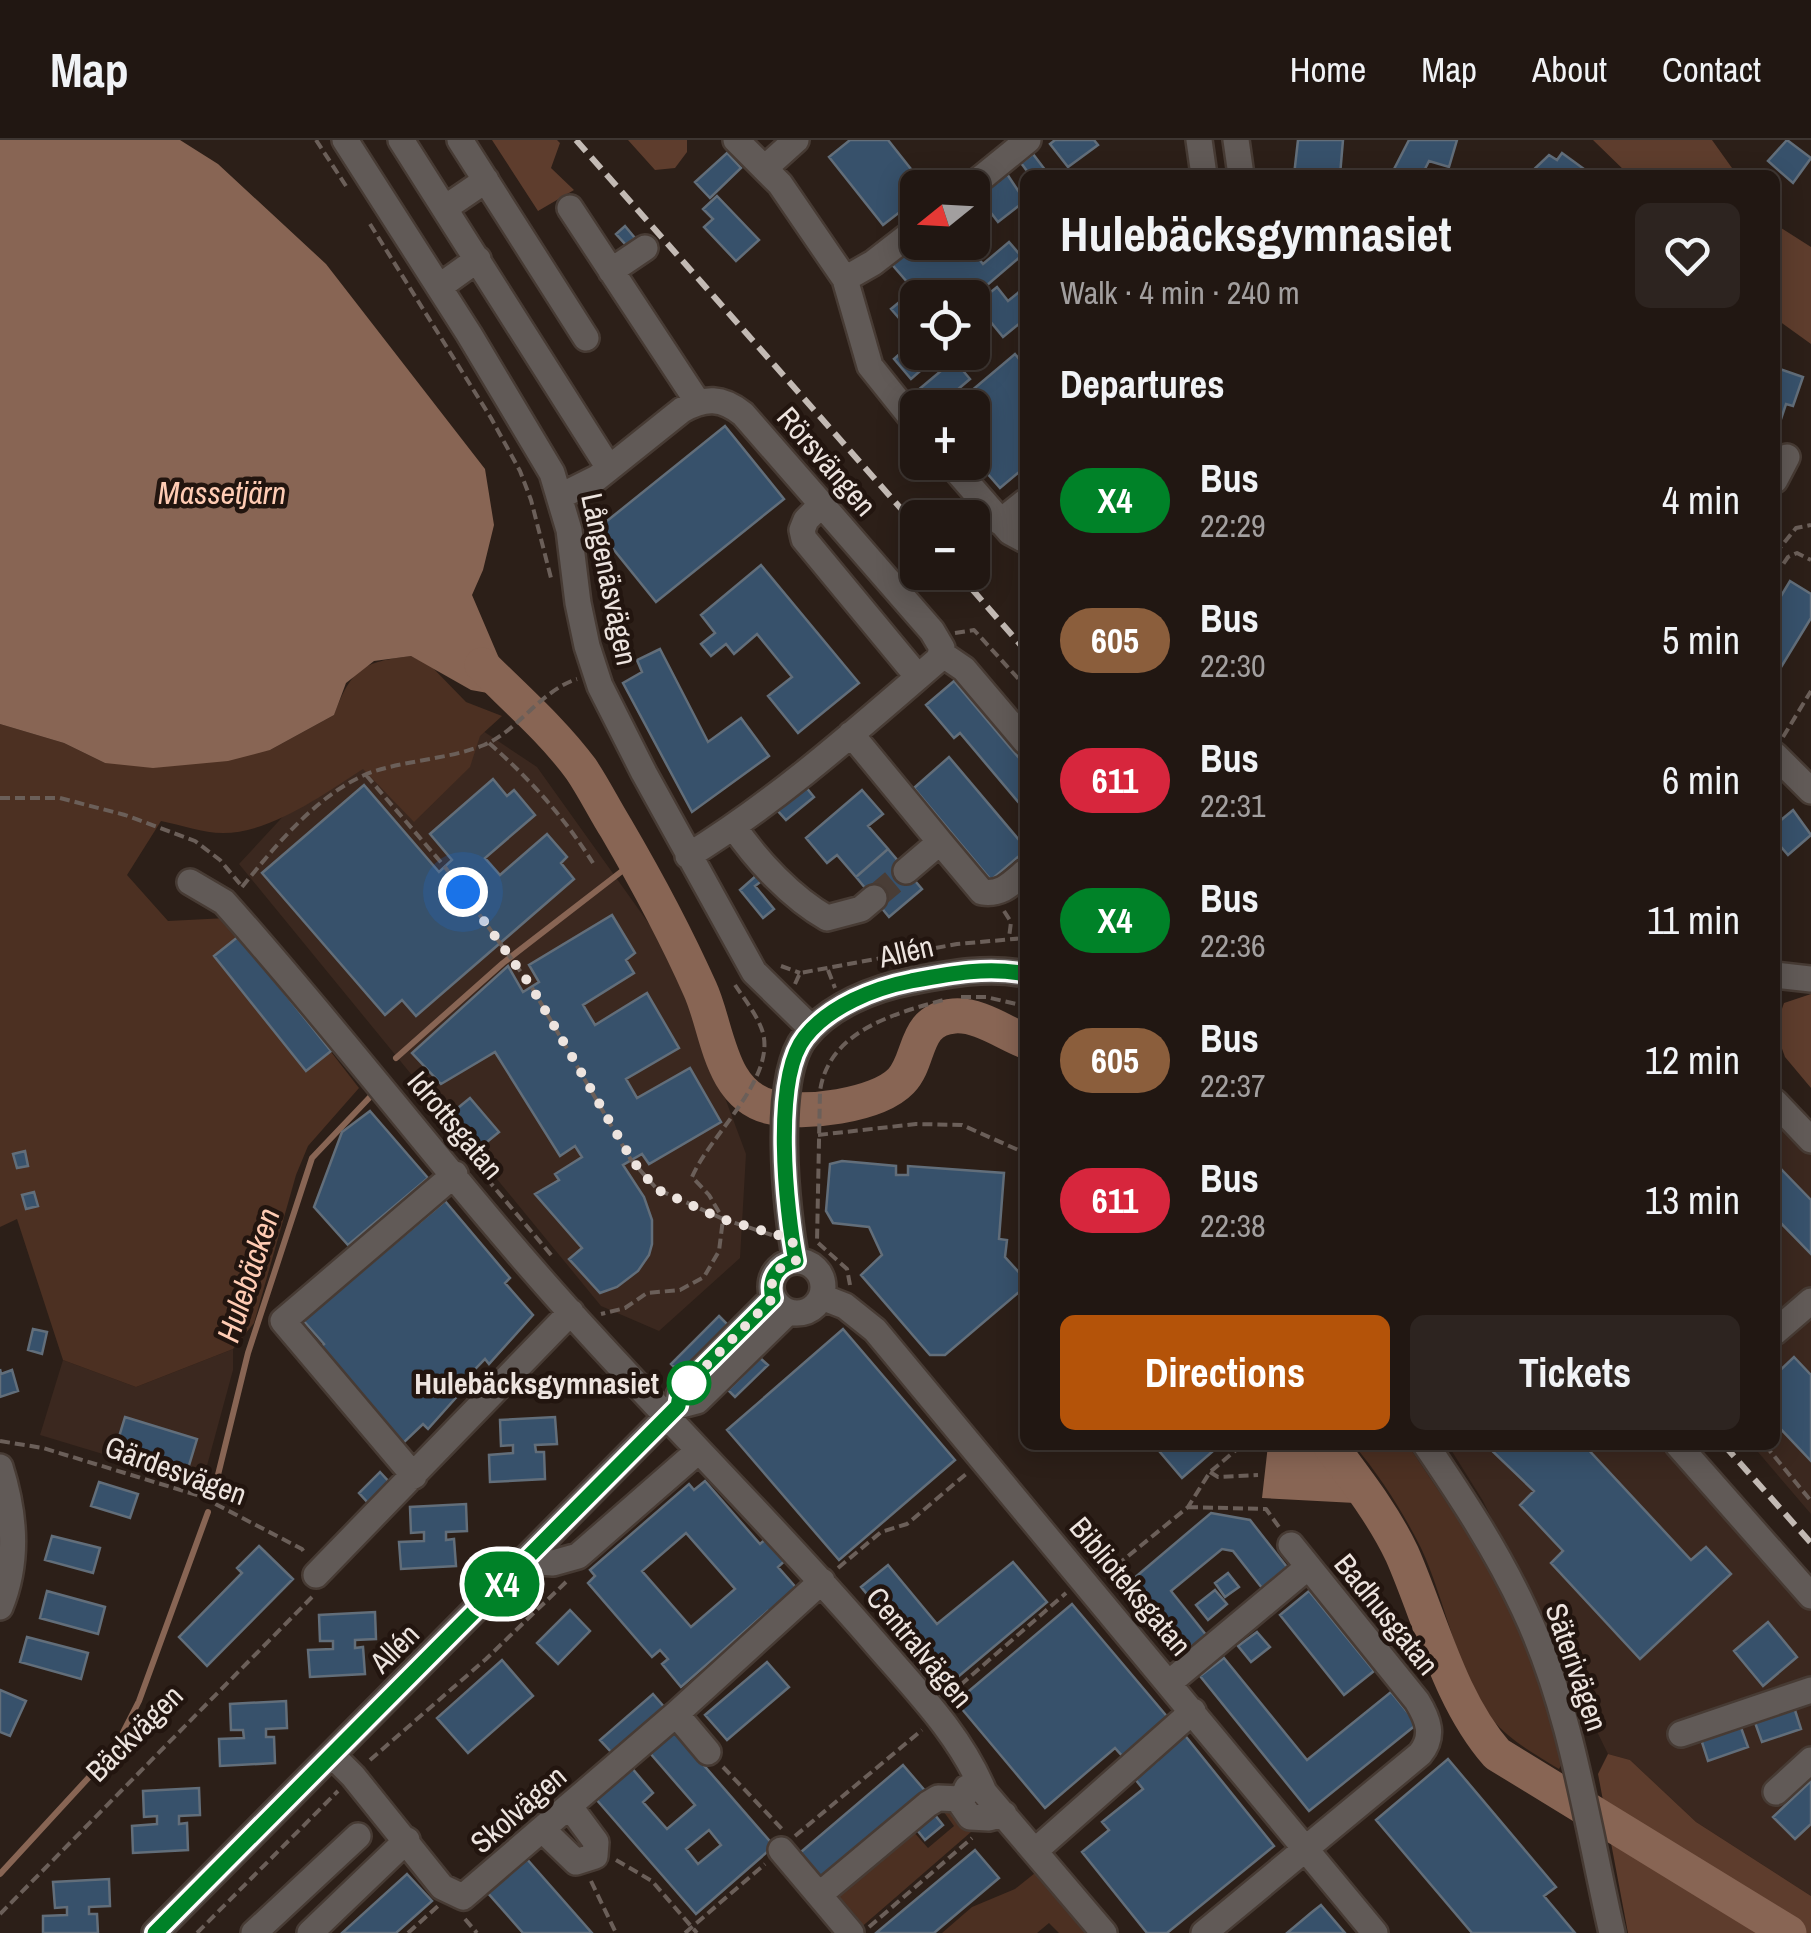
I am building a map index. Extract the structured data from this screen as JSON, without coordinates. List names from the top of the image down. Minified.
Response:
{"streets":{"street":["Rörsvängen","Långenäsvägen","Allén","Idrottsgatan","Biblioteksgatan","Badhusgatan","Centralvägen","Säterivägen","Skolvägen"],"path":["Gärdesvägen","Bäckvägen"]},"crossings":[["Långenäsvägen","Allén"],["Allén","Idrottsgatan"],["Allén","Centralvägen"],["Idrottsgatan","Centralvägen"],["Gärdesvägen","Bäckvägen"],["Biblioteksgatan","Badhusgatan"],["Centralvägen","Skolvägen"]],"water":["Massetjärn","Hulebäcken"],"places":["Hulebäcksgymnasiet"],"lines":["bus line X4"],"north":"left","page":{"header":"Map","nav":["Home","Map","About","Contact"],"on_map":"X4","map_buttons":["+","−"],"heading":[["Hulebäcksgymnasiet","Walk · 4 min · 240 m"],"Departures"],"list":[{"mark":"X4","name":"Bus","note":"22:29","value":"4 min"},{"mark":"605","name":"Bus","note":"22:30","value":"5 min"},{"mark":"611","name":"Bus","note":"22:31","value":"6 min"},{"mark":"X4","name":"Bus","note":"22:36","value":"11 min"},{"mark":"605","name":"Bus","note":"22:37","value":"12 min"},{"mark":"611","name":"Bus","note":"22:38","value":"13 min"}],"buttons":["Directions","Tickets"]}}
